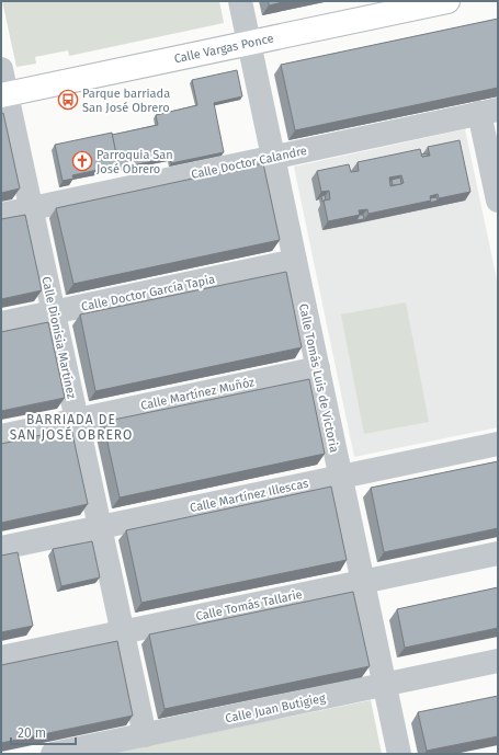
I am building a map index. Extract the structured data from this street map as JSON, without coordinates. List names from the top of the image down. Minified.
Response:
{"streets":{"street":["Calle Vargas Ponce","Calle Doctor Calandre","Calle Doctor García Tapia","Calle Dionisia Martínez","Calle Tomás Luis de Victoria","Calle Martínez Muñóz","Calle Martínez Illescas","Calle Tomás Tallarie","Calle Juan Butigieg"]},"crossings":[["Calle Vargas Ponce","Calle Dionisia Martínez"],["Calle Vargas Ponce","Calle Tomás Luis de Victoria"],["Calle Doctor Calandre","Calle Dionisia Martínez"],["Calle Doctor Calandre","Calle Tomás Luis de Victoria"],["Calle Doctor García Tapia","Calle Dionisia Martínez"],["Calle Doctor García Tapia","Calle Tomás Luis de Victoria"],["Calle Dionisia Martínez","Calle Martínez Muñóz"],["Calle Dionisia Martínez","Calle Martínez Illescas"],["Calle Dionisia Martínez","Calle Tomás Tallarie"],["Calle Dionisia Martínez","Calle Juan Butigieg"],["Calle Tomás Luis de Victoria","Calle Martínez Muñóz"],["Calle Tomás Luis de Victoria","Calle Martínez Illescas"],["Calle Tomás Luis de Victoria","Calle Tomás Tallarie"],["Calle Tomás Luis de Victoria","Calle Juan Butigieg"]],"districts":["BARRIADA DE SAN JOSÉ OBRERO"],"places":{"bus stop":["Parque barriada San José Obrero"],"church":["Parroquia San José Obrero"]},"scale_bar":"20 m"}
